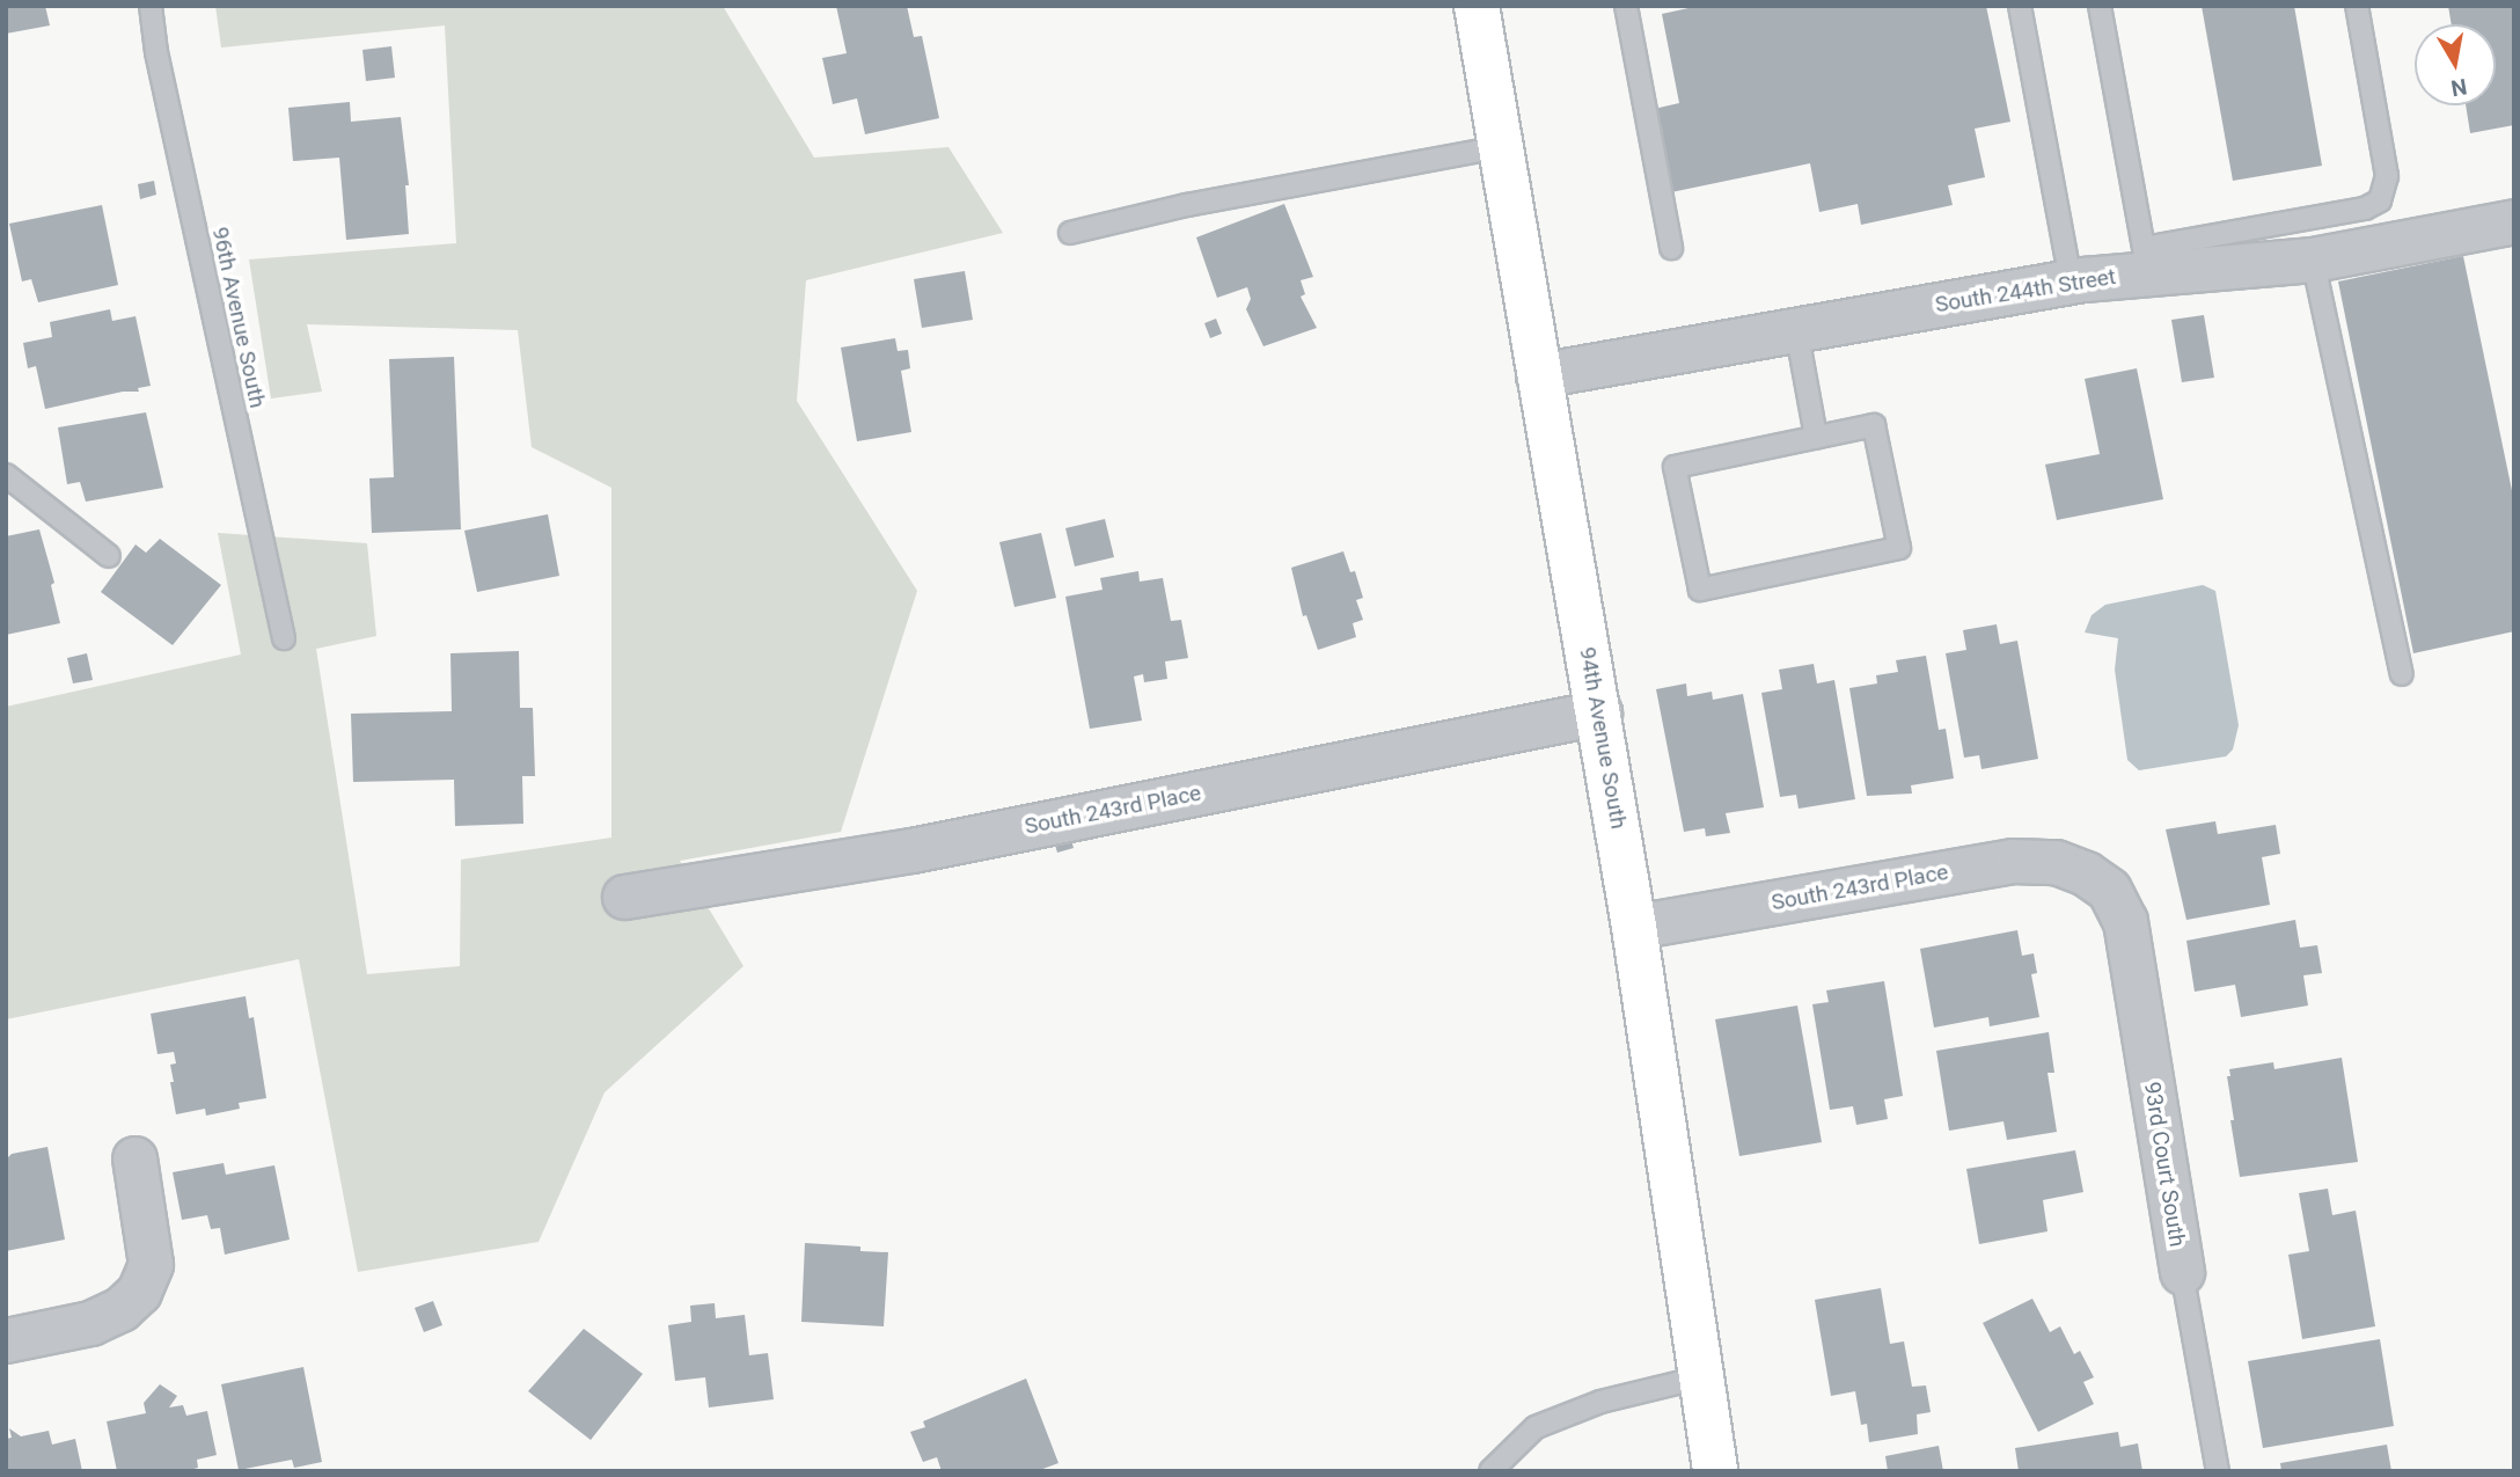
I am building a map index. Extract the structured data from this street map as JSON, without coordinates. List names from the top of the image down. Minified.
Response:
{"streets":{"street":["South 244th Street","94th Avenue South","South 243rd Place","93rd Court South"],"lane":["96th Avenue South"]},"crossings":[["South 244th Street","94th Avenue South"],["94th Avenue South","South 243rd Place"],["South 243rd Place","93rd Court South"]],"north":"bottom"}
